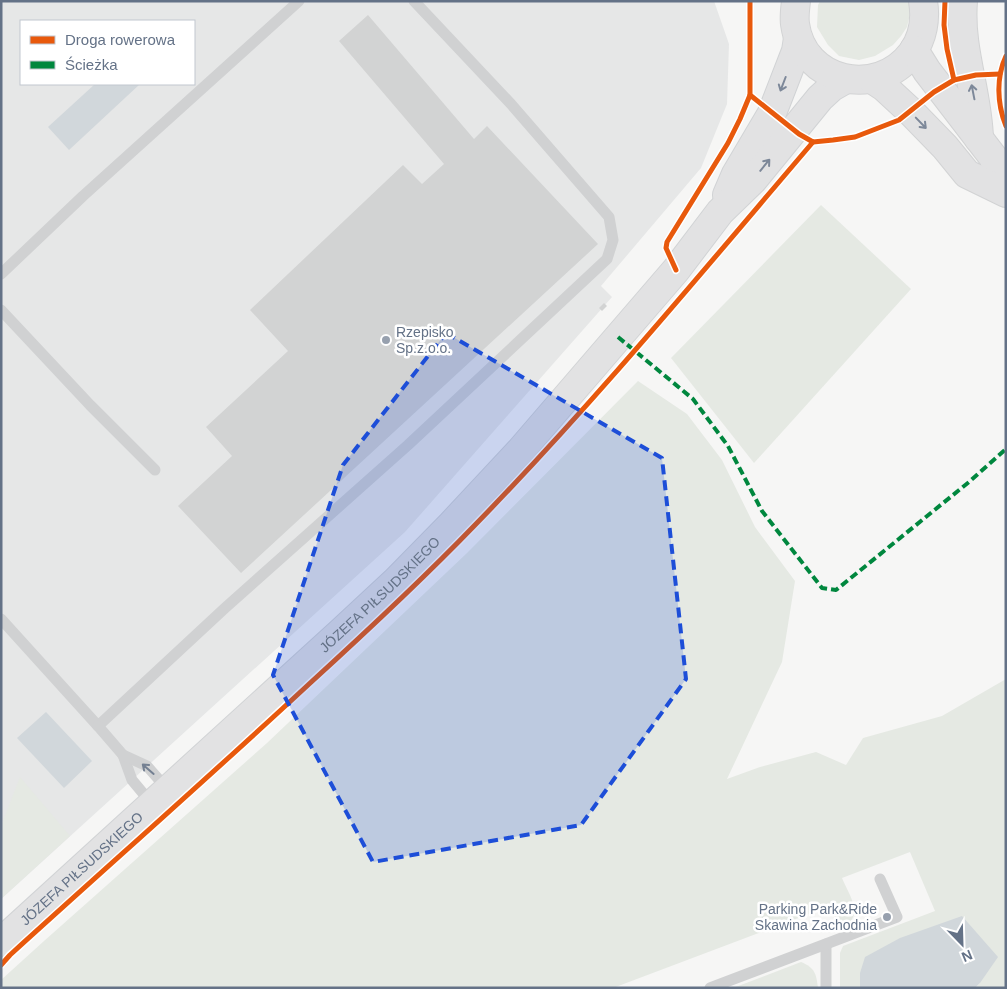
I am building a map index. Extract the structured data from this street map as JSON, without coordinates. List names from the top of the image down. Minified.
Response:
{"streets":{"main road":["JÓZEFA PIŁSUDSKIEGO"]},"places":["Rzepisko Sp.z.o.o.","Parking Park&Ride Skawina Zachodnia"],"legend":["Droga rowerowa","Ścieżka"],"north":"bottom right"}
